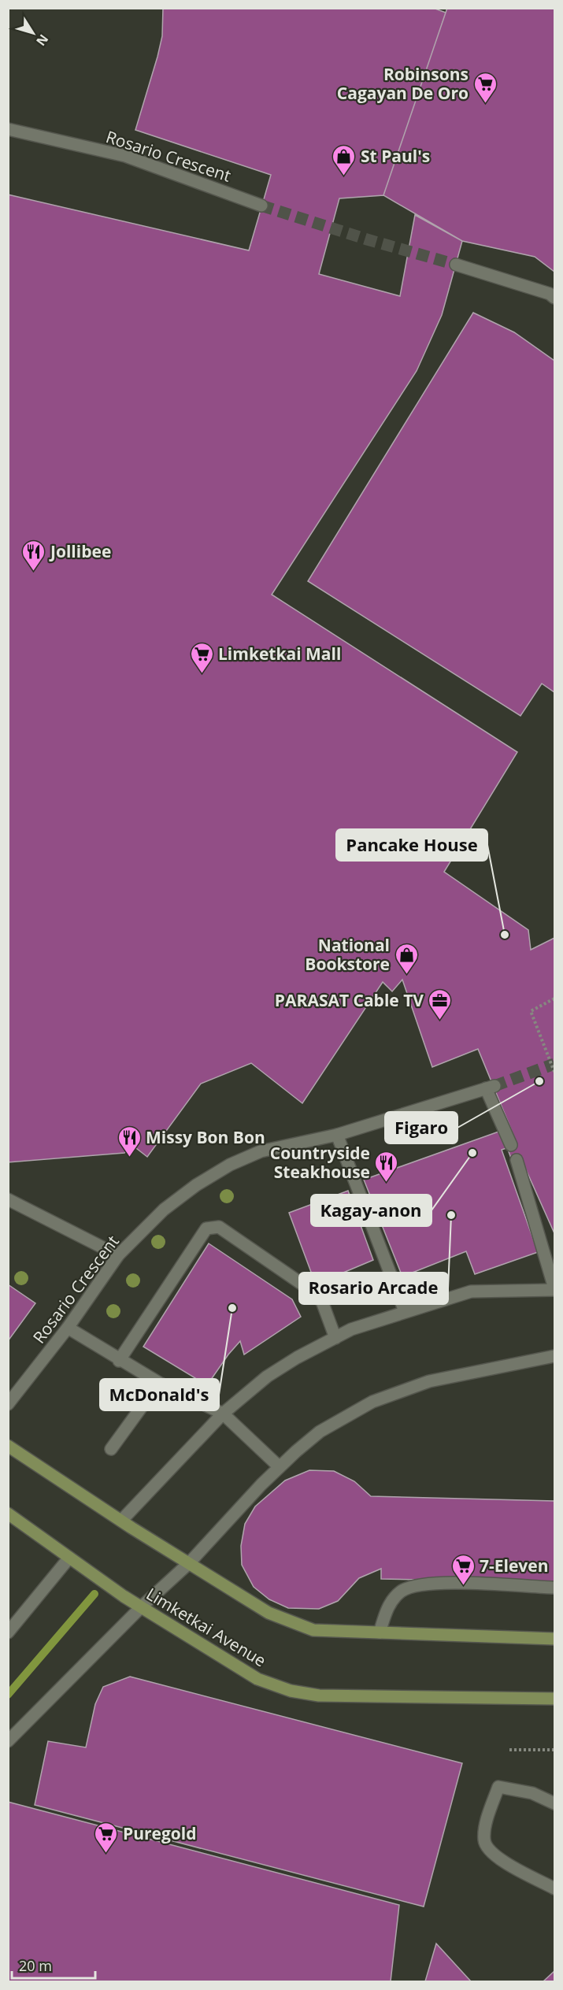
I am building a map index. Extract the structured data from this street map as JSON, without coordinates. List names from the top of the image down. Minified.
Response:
{"streets":{"street":["Rosario Crescent","Limketkai Avenue"]},"places":{"supermarket":["Robinsons Cagayan De Oro","Limketkai Mall","7-Eleven","Puregold"],"shop":["St Paul's","National Bookstore"],"restaurant":["Jollibee","Missy Bon Bon","Countryside Steakhouse"],"other":["Pancake House","Figaro","Kagay-anon","Rosario Arcade","McDonald's"],"office":["PARASAT Cable TV"]},"scale_bar":"20 m","north":"bottom right"}
